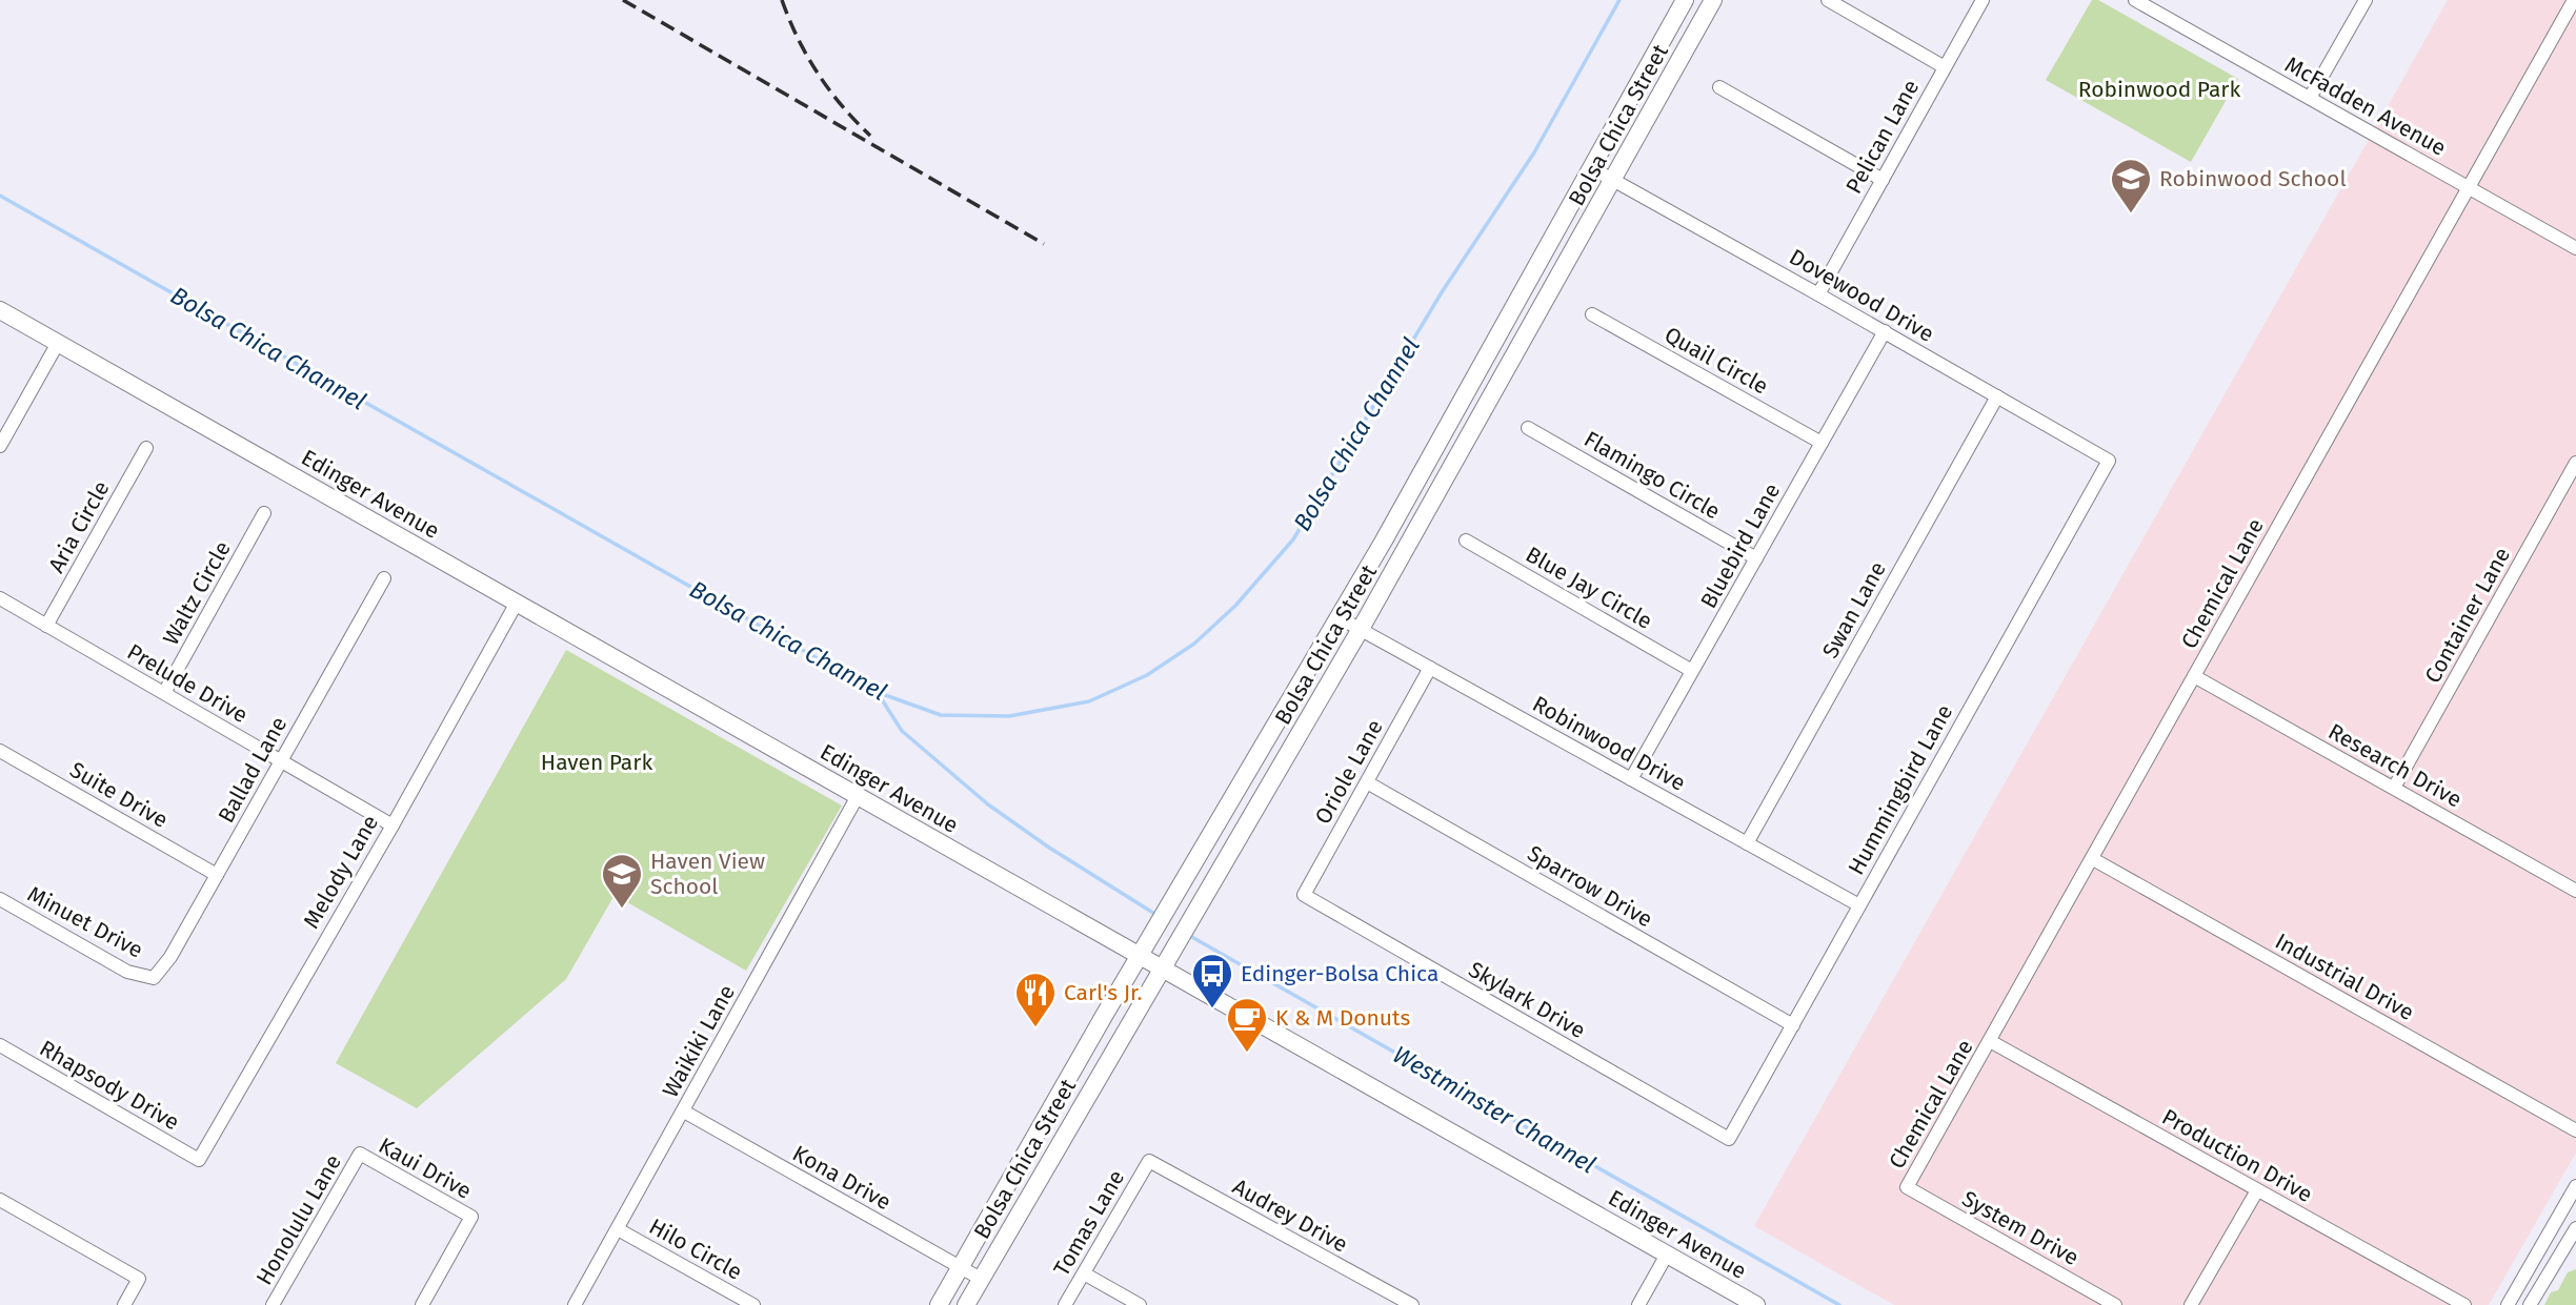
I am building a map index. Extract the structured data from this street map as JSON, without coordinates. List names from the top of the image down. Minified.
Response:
{"streets":{"main road":["Bolsa Chica Street","Edinger Avenue"],"street":["McFadden Avenue","Pelican Lane","Dovewood Drive","Quail Circle","Flamingo Circle","Aria Circle","Bluebird Lane","Chemical Lane","Blue Jay Circle","Waltz Circle","Swan Lane","Container Lane","Prelude Drive","Robinwood Drive","Research Drive","Ballad Lane","Oriole Lane","Hummingbird Lane","Suite Drive","Melody Lane","Sparrow Drive","Minuet Drive","Industrial Drive","Skylark Drive","Waikiki Lane","Rhapsody Drive","Production Drive","Kaui Drive","Kona Drive","Audrey Drive","Honolulu Lane","Tomas Lane","System Drive","Hilo Circle"]},"crossings":[["McFadden Avenue","Chemical Lane"],["Bolsa Chica Street","Dovewood Drive"],["Bolsa Chica Street","Edinger Avenue"],["Bolsa Chica Street","Robinwood Drive"],["Bolsa Chica Street","Kona Drive"],["Pelican Lane","Dovewood Drive"],["Dovewood Drive","Bluebird Lane"],["Dovewood Drive","Swan Lane"],["Dovewood Drive","Hummingbird Lane"],["Quail Circle","Bluebird Lane"],["Flamingo Circle","Bluebird Lane"],["Edinger Avenue","Melody Lane"],["Edinger Avenue","Waikiki Lane"],["Aria Circle","Prelude Drive"],["Bluebird Lane","Blue Jay Circle"],["Bluebird Lane","Robinwood Drive"],["Chemical Lane","Research Drive"],["Chemical Lane","Industrial Drive"],["Chemical Lane","Production Drive"],["Chemical Lane","System Drive"],["Waltz Circle","Prelude Drive"],["Swan Lane","Robinwood Drive"],["Container Lane","Research Drive"],["Prelude Drive","Ballad Lane"],["Prelude Drive","Melody Lane"],["Robinwood Drive","Oriole Lane"],["Robinwood Drive","Hummingbird Lane"],["Ballad Lane","Suite Drive"],["Ballad Lane","Minuet Drive"],["Oriole Lane","Sparrow Drive"],["Oriole Lane","Skylark Drive"],["Hummingbird Lane","Sparrow Drive"],["Hummingbird Lane","Skylark Drive"],["Melody Lane","Rhapsody Drive"],["Waikiki Lane","Kona Drive"],["Waikiki Lane","Hilo Circle"],["Kaui Drive","Honolulu Lane"],["Audrey Drive","Tomas Lane"]],"water":["Bolsa Chica Channel","Westminster Channel"],"parks":["Robinwood Park","Haven Park"],"places":{"school or university":["Robinwood School","Haven View School"],"bus stop":["Edinger-Bolsa Chica"],"restaurant":["Carl's Jr."],"cafe":["K & M Donuts"]}}
